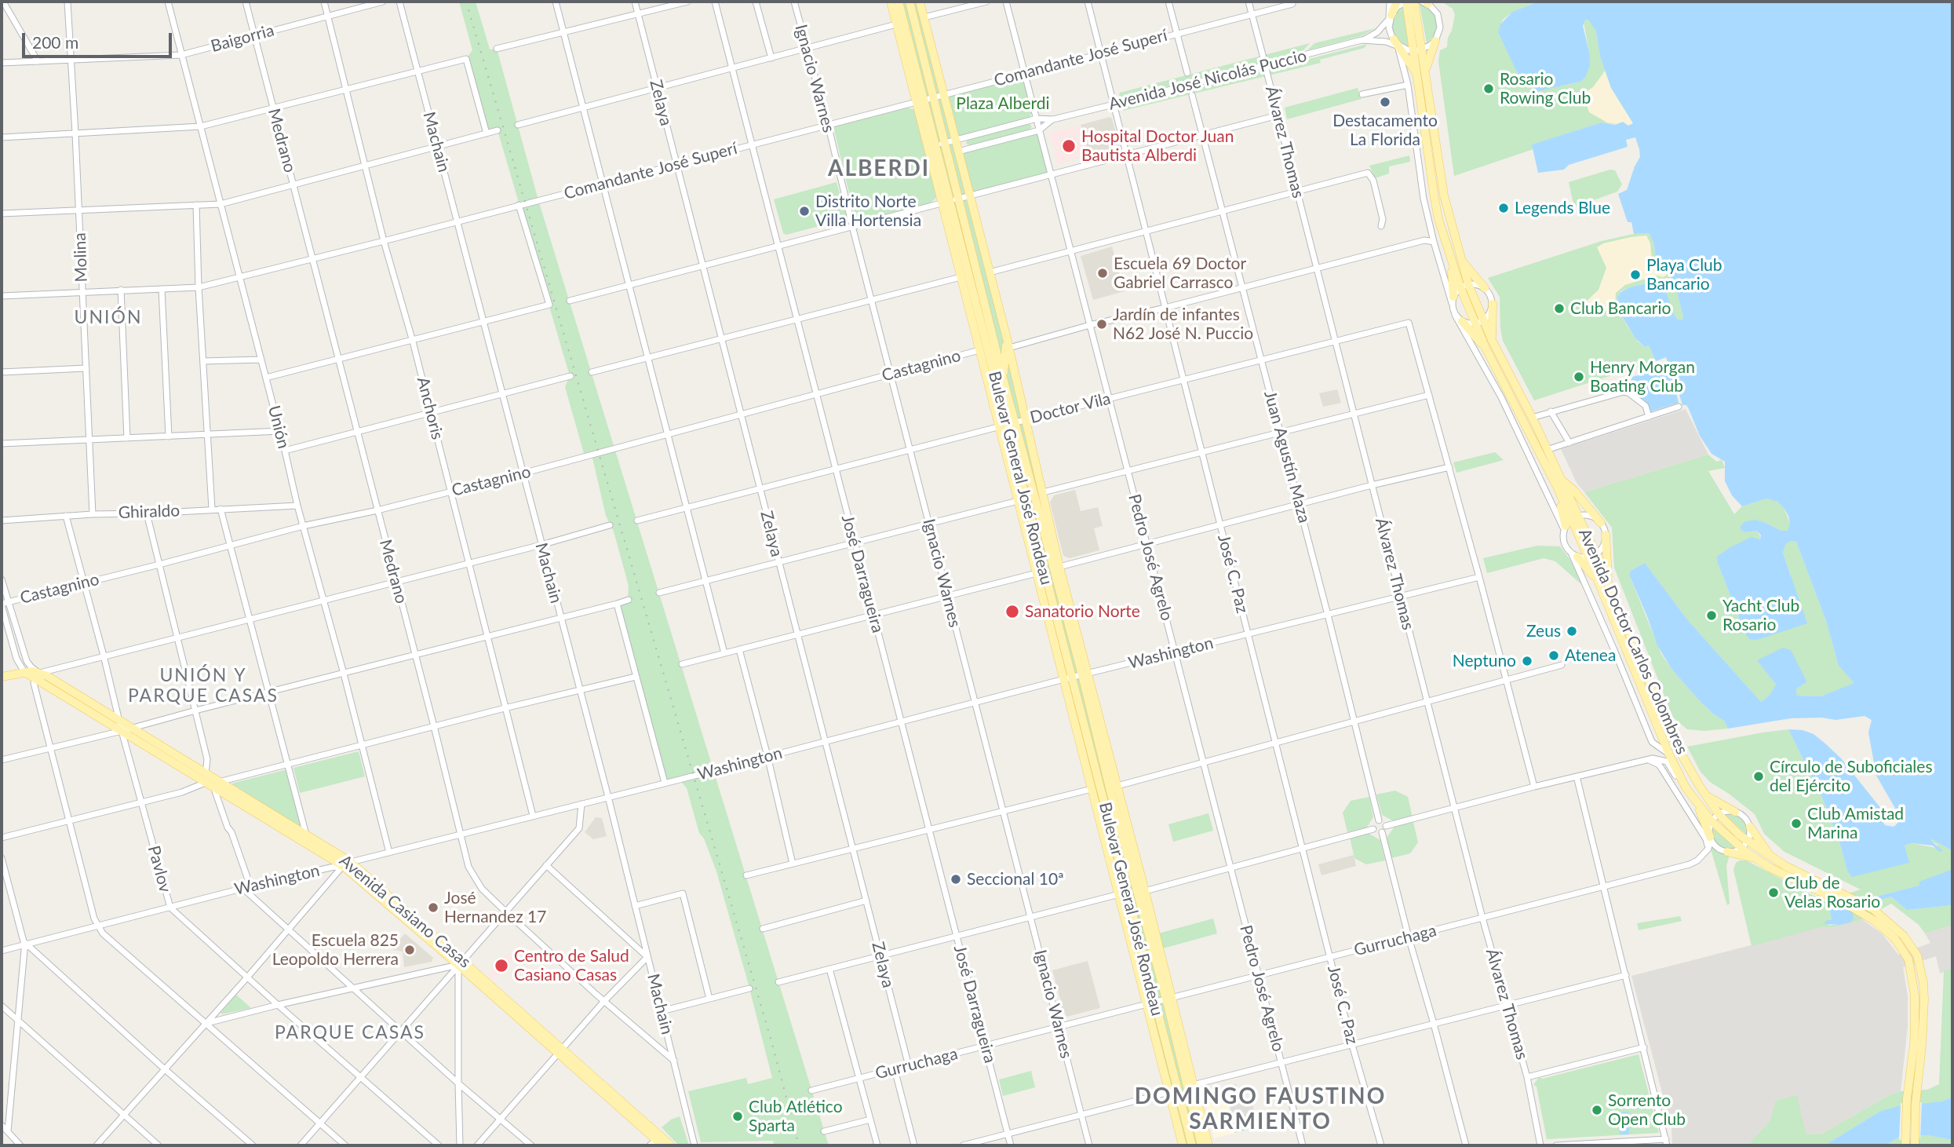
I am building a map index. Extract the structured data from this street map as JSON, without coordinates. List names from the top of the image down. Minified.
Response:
{"streets":{"main road":["Bulevar General José Rondeau","Avenida Doctor Carlos Colombres","Avenida Casiano Casas"],"street":["Baigorria","Comandante José Superí","Ignacio Warnes","Avenida José Nicolás Puccio","Zelaya","Medrano","Machain","Álvarez Thomas","Molina","Castagnino","Anchoris","Doctor Vila","Unión","Juan Agustín Maza","Ghiraldo","Pedro José Agrelo","José Darragueira","José C. Paz","Washington","Pavlov","Gurruchaga"]},"crossings":[["Baigorria","Medrano"],["Baigorria","Molina"],["Baigorria","Anchoris"],["Baigorria","Unión"],["Comandante José Superí","Ignacio Warnes"],["Comandante José Superí","Zelaya"],["Comandante José Superí","Medrano"],["Comandante José Superí","Machain"],["Comandante José Superí","Álvarez Thomas"],["Comandante José Superí","Molina"],["Comandante José Superí","Anchoris"],["Comandante José Superí","Unión"],["Comandante José Superí","Bulevar General José Rondeau"],["Comandante José Superí","Pedro José Agrelo"],["Comandante José Superí","José Darragueira"],["Comandante José Superí","José C. Paz"],["Ignacio Warnes","Castagnino"],["Ignacio Warnes","Doctor Vila"],["Ignacio Warnes","Washington"],["Ignacio Warnes","Gurruchaga"],["Avenida José Nicolás Puccio","Bulevar General José Rondeau"],["Avenida José Nicolás Puccio","Pedro José Agrelo"],["Avenida José Nicolás Puccio","José C. Paz"],["Avenida José Nicolás Puccio","Avenida Doctor Carlos Colombres"],["Zelaya","Castagnino"],["Zelaya","Doctor Vila"],["Zelaya","Washington"],["Zelaya","Gurruchaga"],["Medrano","Machain"],["Medrano","Castagnino"],["Medrano","Washington"],["Machain","Castagnino"],["Machain","Washington"],["Álvarez Thomas","Doctor Vila"],["Álvarez Thomas","Washington"],["Álvarez Thomas","Gurruchaga"],["Molina","Ghiraldo"],["Castagnino","Anchoris"],["Castagnino","Unión"],["Castagnino","Bulevar General José Rondeau"],["Castagnino","José Darragueira"],["Castagnino","Pavlov"],["Anchoris","Washington"],["Doctor Vila","Juan Agustín Maza"],["Doctor Vila","Bulevar General José Rondeau"],["Doctor Vila","Pedro José Agrelo"],["Doctor Vila","José Darragueira"],["Doctor Vila","José C. Paz"],["Unión","Ghiraldo"],["Unión","Washington"],["Juan Agustín Maza","Washington"],["Bulevar General José Rondeau","Washington"],["Bulevar General José Rondeau","Gurruchaga"],["Ghiraldo","Pavlov"],["Pedro José Agrelo","Washington"],["Pedro José Agrelo","Gurruchaga"],["José Darragueira","Washington"],["José Darragueira","Gurruchaga"],["José C. Paz","Washington"],["José C. Paz","Gurruchaga"],["Washington","Pavlov"],["Washington","Avenida Casiano Casas"],["Pavlov","Avenida Casiano Casas"]],"districts":["ALBERDI","UNIÓN","UNIÓN Y PARQUE CASAS","PARQUE CASAS","DOMINGO FAUSTINO SARMIENTO"],"parks":["Plaza Alberdi"],"places":["Rosario Rowing Club","Destacamento La Florida","Hospital Doctor Juan Bautista Alberdi","Legends Blue","Distrito Norte Villa Hortensia","Escuela 69 Doctor Gabriel Carrasco","Playa Club Bancario","Club Bancario","Jardín de infantes N62 José N. Puccio","Henry Morgan Boating Club","Sanatorio Norte","Yacht Club Rosario","Zeus","Atenea","Neptuno","Círculo de Suboficiales del Ejército","Club Amistad Marina","Seccional 10ª","Club de Velas Rosario","José Hernandez 17","Escuela 825 Leopoldo Herrera","Centro de Salud Casiano Casas","Sorrento Open Club","Club Atlético Sparta"],"scale_bar":"200 m"}
